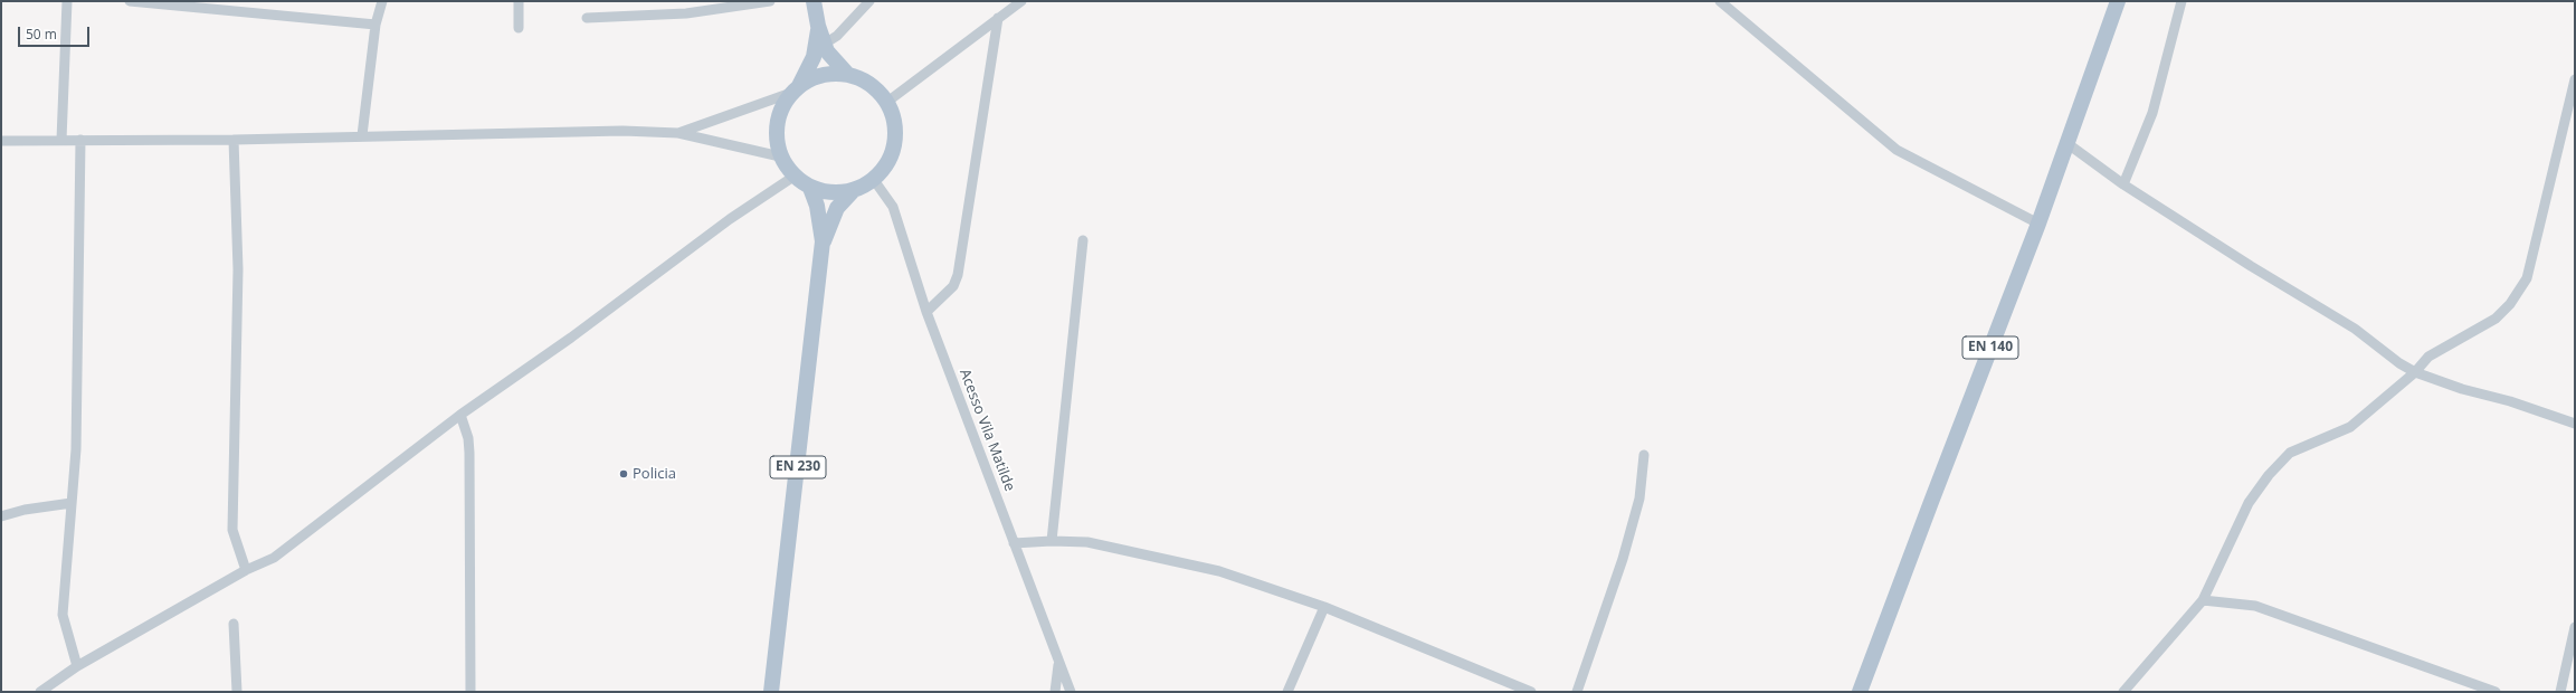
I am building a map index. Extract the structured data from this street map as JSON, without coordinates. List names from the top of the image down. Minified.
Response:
{"streets":{"main road":["EN 140","EN 230"],"street":["Acesso Vila Matilde"]},"crossings":[["Acesso Vila Matilde","EN 230"]],"places":["Policia"],"scale_bar":"50 m"}
